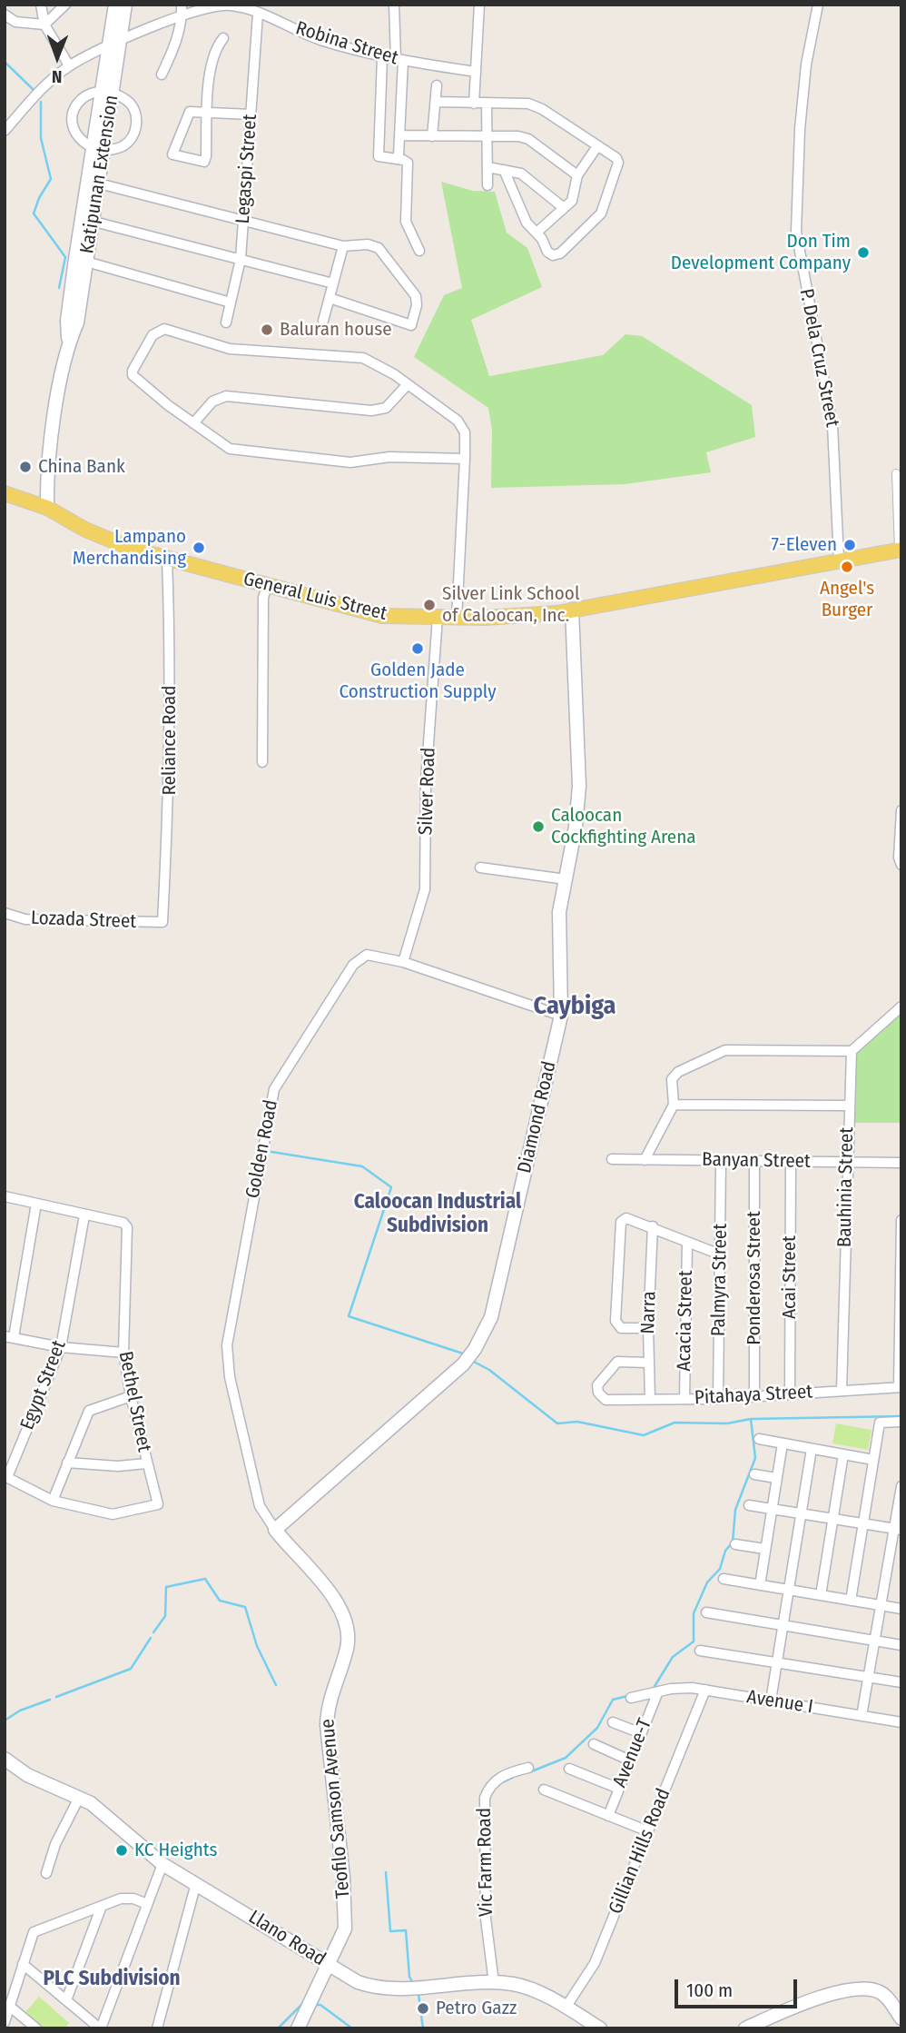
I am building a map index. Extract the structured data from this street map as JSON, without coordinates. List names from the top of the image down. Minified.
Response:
{"streets":{"main road":["Katipunan Extension","General Luis Street","Diamond Road","Teofilo Samson Avenue","Llano Road"],"street":["Robina Street","Legaspi Street","P. Dela Cruz Street","Reliance Road","Silver Road","Lozada Street","Golden Road","Banyan Street","Bauhinia Street","Acai Street","Ponderosa Street","Palmyra Street","Narra","Acacia Street","Egypt Street","Pitahaya Street","Bethel Street","Avenue I","Avenue-T","Gillian Hills Road","Vic Farm Road"]},"crossings":[["Robina Street","Legaspi Street"],["Robina Street","Katipunan Extension"],["Katipunan Extension","General Luis Street"],["P. Dela Cruz Street","General Luis Street"],["General Luis Street","Reliance Road"],["General Luis Street","Silver Road"],["General Luis Street","Diamond Road"],["Reliance Road","Lozada Street"],["Silver Road","Golden Road"],["Diamond Road","Golden Road"],["Diamond Road","Teofilo Samson Avenue"],["Golden Road","Teofilo Samson Avenue"],["Banyan Street","Bauhinia Street"],["Banyan Street","Acai Street"],["Banyan Street","Ponderosa Street"],["Banyan Street","Palmyra Street"],["Bauhinia Street","Pitahaya Street"],["Acai Street","Pitahaya Street"],["Ponderosa Street","Pitahaya Street"],["Palmyra Street","Pitahaya Street"],["Narra","Pitahaya Street"],["Acacia Street","Pitahaya Street"],["Egypt Street","Bethel Street"],["Avenue I","Avenue-T"],["Avenue I","Gillian Hills Road"],["Teofilo Samson Avenue","Llano Road"],["Gillian Hills Road","Llano Road"],["Vic Farm Road","Llano Road"]],"districts":["Caybiga","Caloocan Industrial Subdivision","PLC Subdivision"],"places":["Don Tim Development Company","Baluran house","China Bank","7-Eleven","Lampano Merchandising","Angel's Burger","Silver Link School of Caloocan, Inc.","Golden Jade Construction Supply","Caloocan Cockfighting Arena","KC Heights","Petro Gazz"],"scale_bar":"100 m","north":"bottom"}
